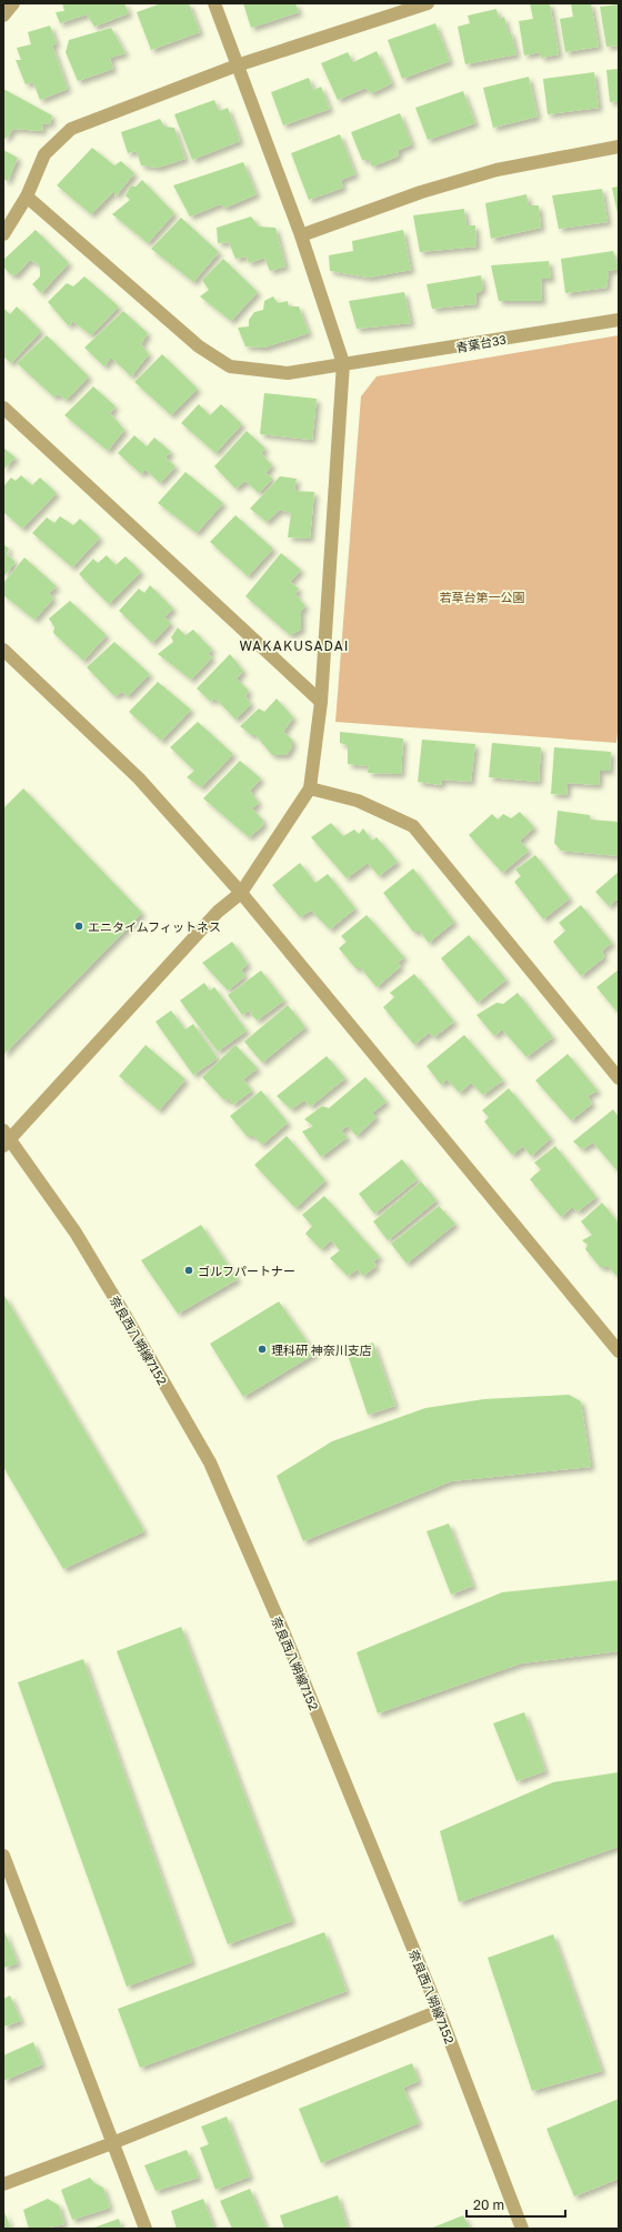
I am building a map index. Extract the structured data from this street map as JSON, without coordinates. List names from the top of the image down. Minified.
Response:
{"streets":{"street":["青葉台33","奈良西八朔線7152"]},"districts":["WAKAKUSADAI"],"parks":["若草台第一公園"],"places":["エニタイムフィットネス","ゴルフパートナー","理科研 神奈川支店"],"scale_bar":"20 m"}
